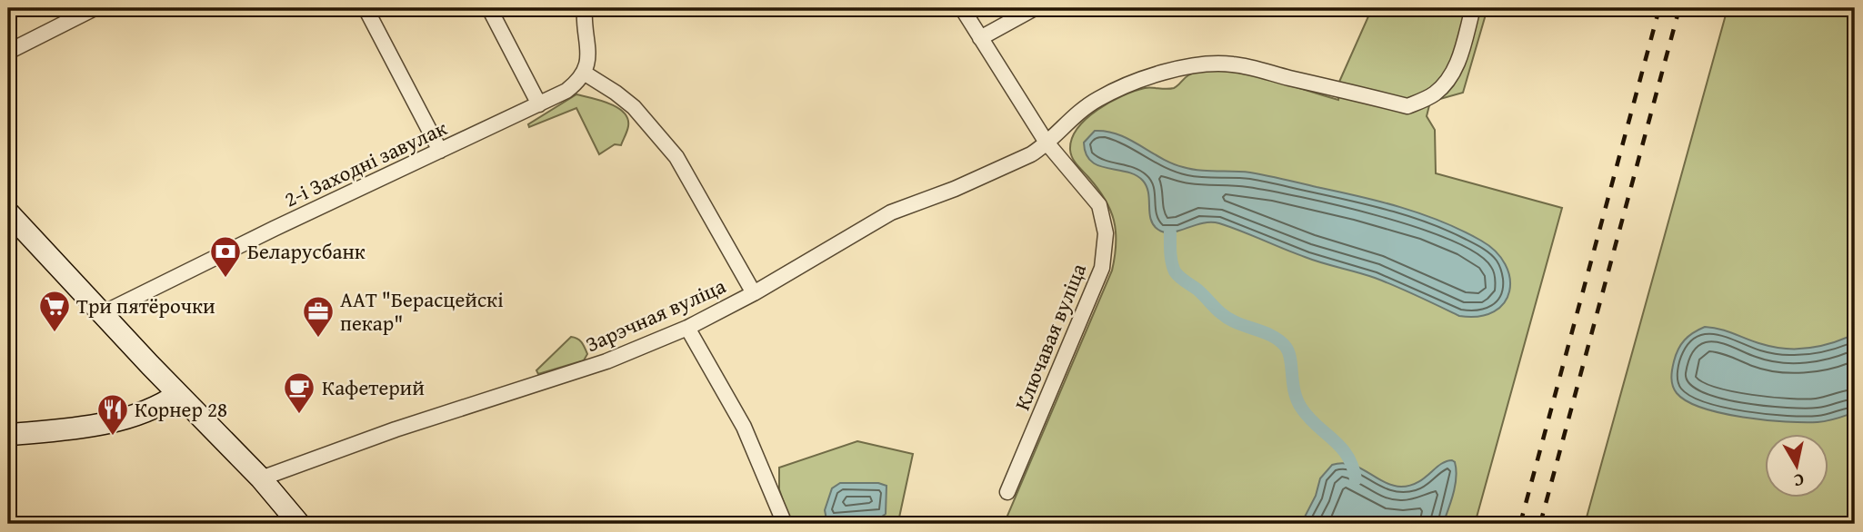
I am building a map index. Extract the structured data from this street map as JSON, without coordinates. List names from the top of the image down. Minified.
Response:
{"streets":{"street":["2-і Заходні завулак","Зарэчная вуліца","Ключавая вуліца"]},"crossings":[["Зарэчная вуліца","Ключавая вуліца"]],"places":{"bank":["Беларусбанк"],"supermarket":["Три пятёрочки"],"office":["ААТ \"Берасцейскі пекар\""],"cafe":["Кафетерий"],"restaurant":["Корнер 28"]},"north":"bottom"}
